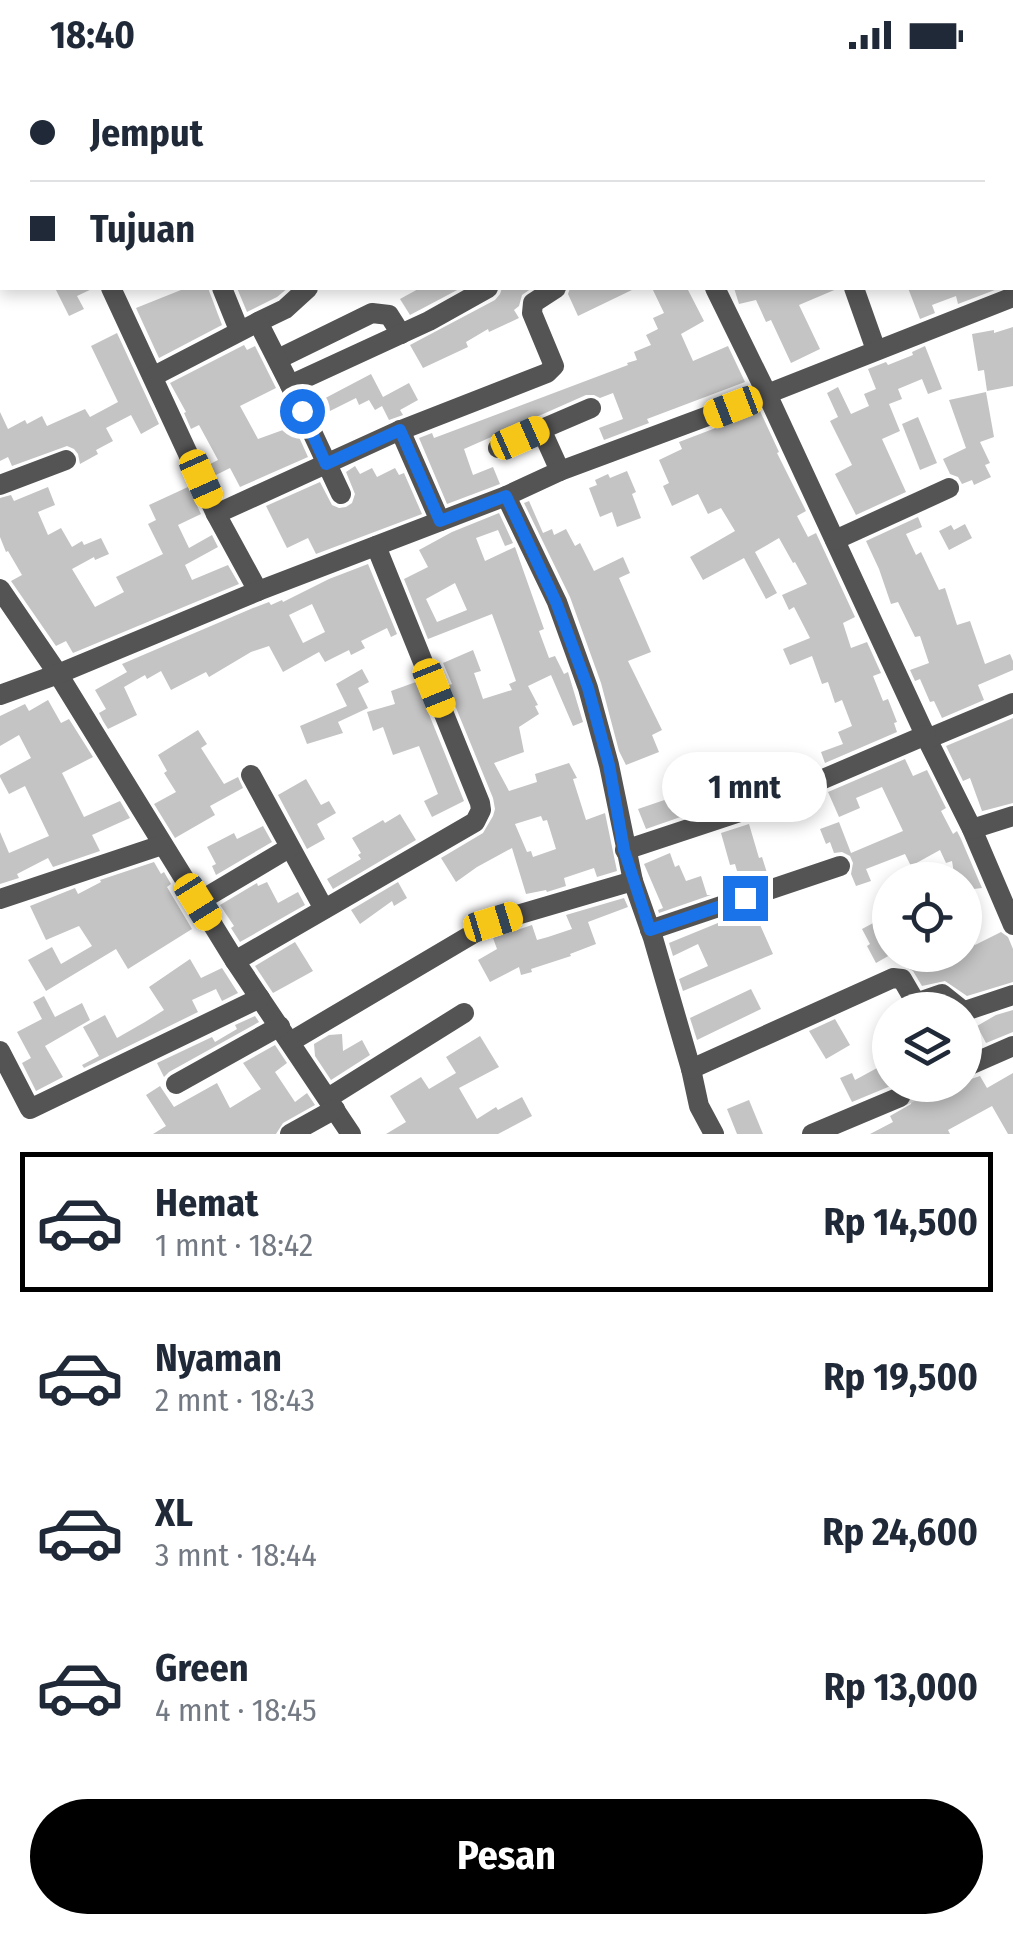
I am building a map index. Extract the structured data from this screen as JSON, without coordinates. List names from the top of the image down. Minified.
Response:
{"page":{"status":"18:40","banner":["Jemput","Tujuan"],"bubble":"1 mnt","list":[{"name":"Hemat","note":"1 mnt · 18:42","value":"Rp 14,500"},{"name":"Nyaman","note":"2 mnt · 18:43","value":"Rp 19,500"},{"name":"XL","note":"3 mnt · 18:44","value":"Rp 24,600"},{"name":"Green","note":"4 mnt · 18:45","value":"Rp 13,000"}],"buttons":"Pesan"}}
